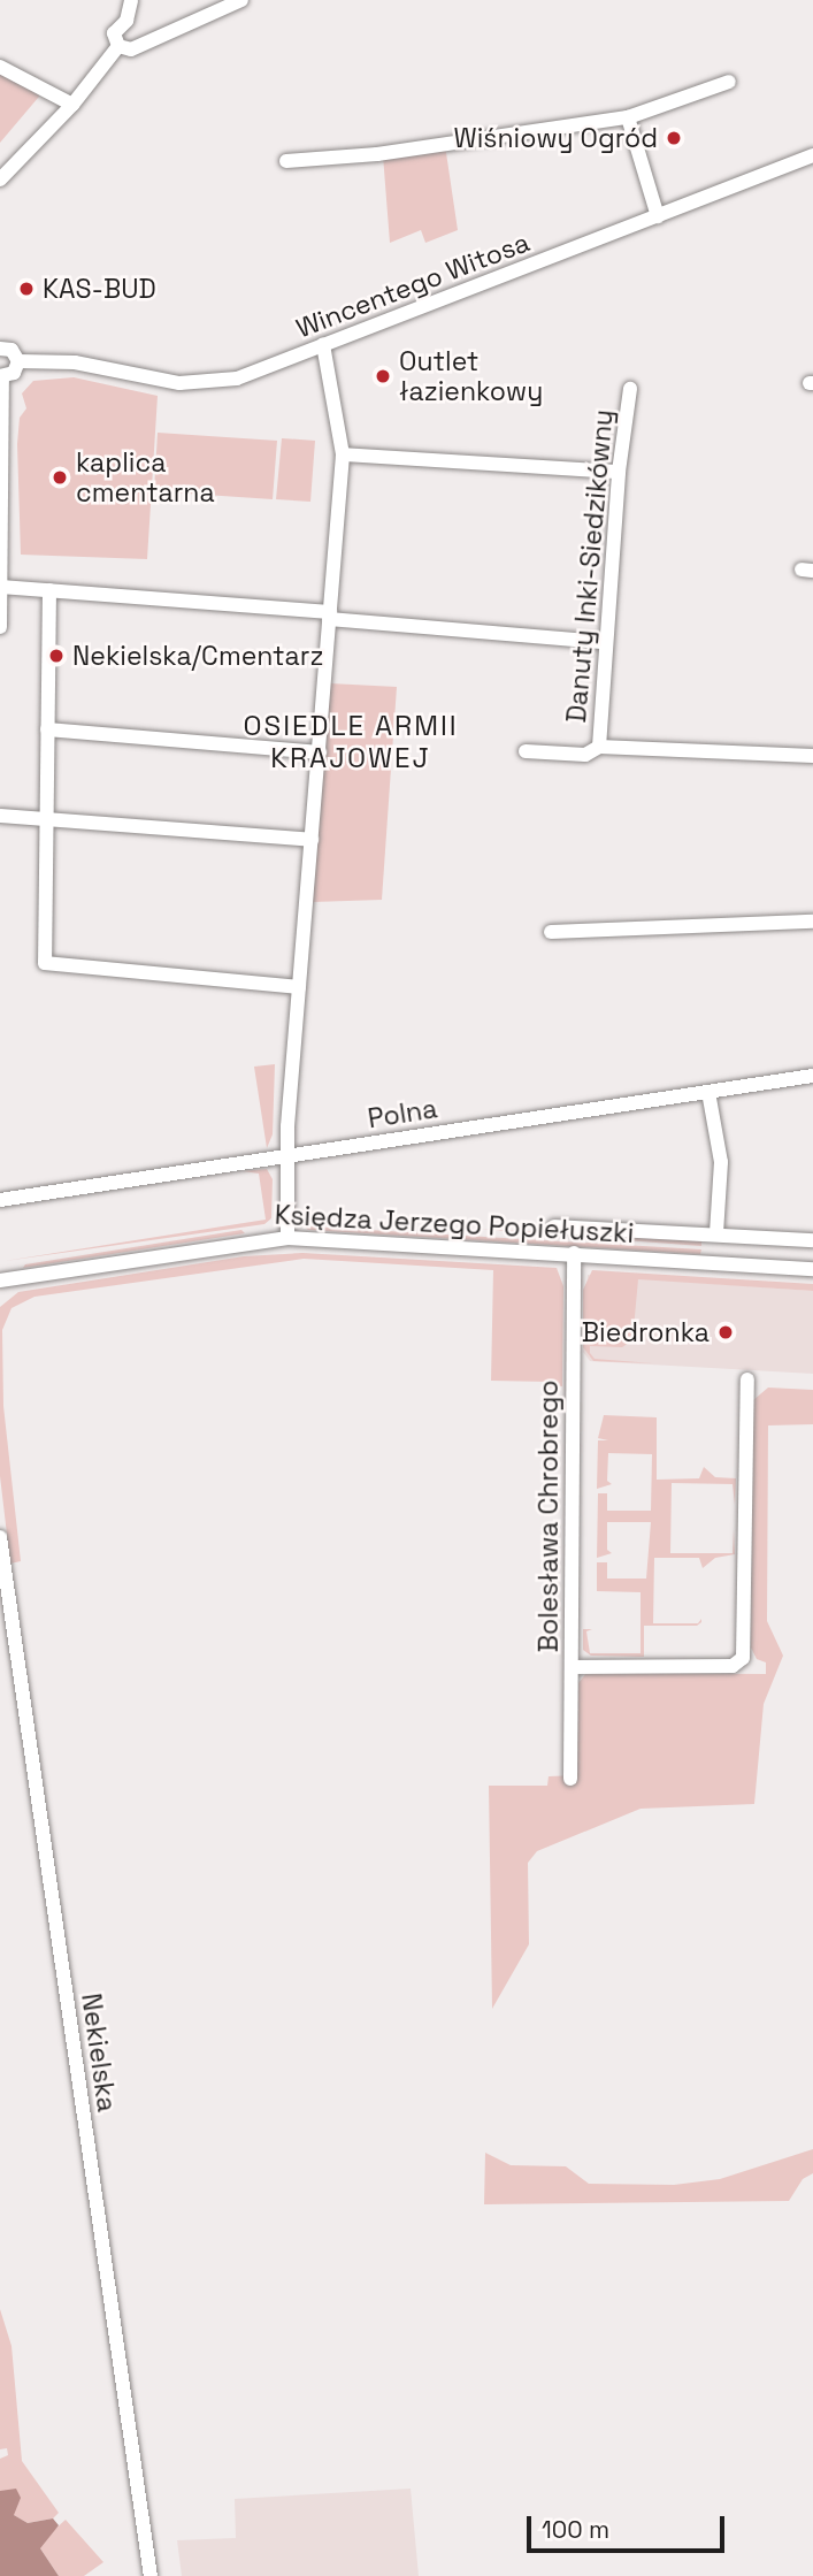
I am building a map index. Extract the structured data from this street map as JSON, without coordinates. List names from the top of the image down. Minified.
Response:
{"streets":{"street":["Wincentego Witosa","Danuty Inki-Siedzikówny","Polna","Księdza Jerzego Popiełuszki","Bolesława Chrobrego","Nekielska"]},"crossings":[["Księdza Jerzego Popiełuszki","Bolesława Chrobrego"]],"districts":["OSIEDLE ARMII KRAJOWEJ"],"places":["Wiśniowy Ogród","KAS-BUD","Outlet łazienkowy","kaplica cmentarna","Nekielska/Cmentarz","Biedronka"],"scale_bar":"100 m"}
